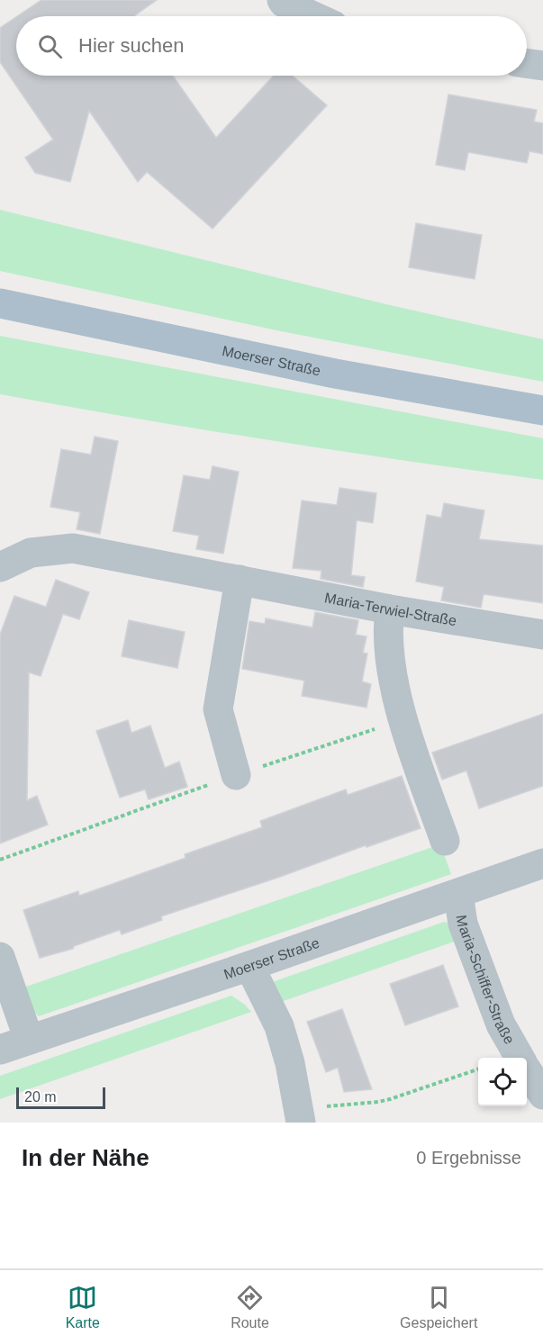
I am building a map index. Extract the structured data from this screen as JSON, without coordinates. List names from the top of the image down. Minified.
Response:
{"streets":{"main road":["Moerser Straße"],"street":["Maria-Terwiel-Straße","Maria-Schiffer-Straße"]},"crossings":[["Moerser Straße","Maria-Schiffer-Straße"]],"scale_bar":"20 m","page":{"search":"Hier suchen","scale":"20 m","heading":["In der Nähe","0 Ergebnisse"],"nav":["Karte","Route","Gespeichert"]}}
